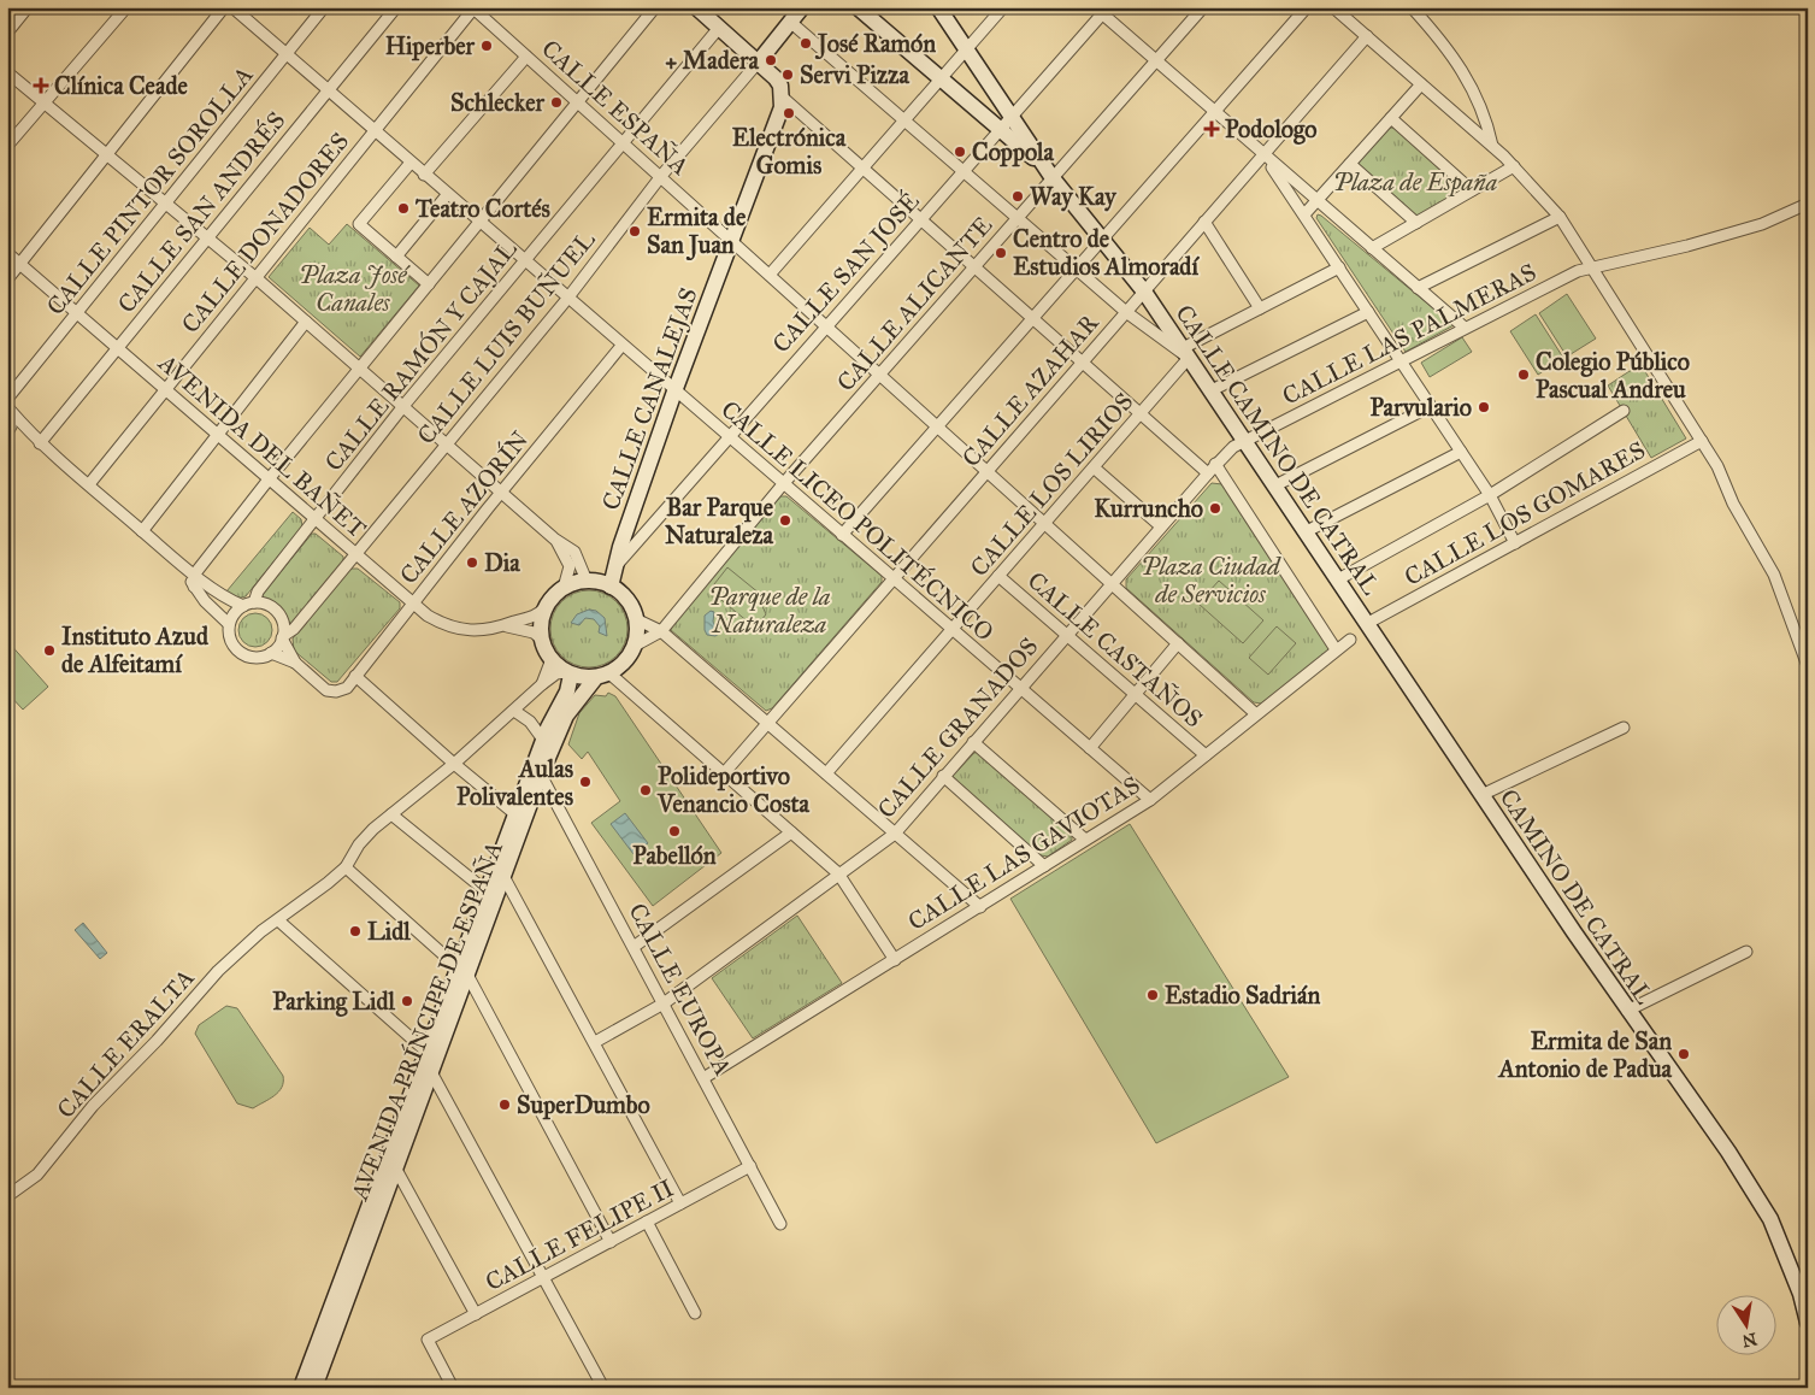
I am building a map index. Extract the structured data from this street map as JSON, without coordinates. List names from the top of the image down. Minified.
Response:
{"streets":{"main road":["CALLE CANALEJAS","CALLE CAMINO DE CATRAL","CAMINO DE CATRAL","AVENIDA PRÍNCIPE DE ESPAÑA"],"street":["CALLE ESPAÑA","CALLE PINTOR SOROLLA","CALLE SAN ANDRÉS","CALLE DONADORES","CALLE SAN JOSÉ","CALLE ALICANTE","CALLE LAS PALMERAS","CALLE LUIS BUÑUEL","CALLE RAMÓN Y CAJAL","CALLE AZAHAR","AVENIDA DEL BAÑET","CALLE LOS LIRIOS","CALLE AZORÍN","CALLE LOS GOMARES","CALLE LICEO POLITÉCNICO","CALLE CASTAÑOS","CALLE GRANADOS","CALLE LAS GAVIOTAS","CALLE EUROPA","CALLE ERALTA","CALLE FELIPE II"]},"crossings":[["CALLE ESPAÑA","CALLE DONADORES"],["CALLE ESPAÑA","CALLE SAN JOSÉ"],["CALLE ESPAÑA","CALLE ALICANTE"],["CALLE ESPAÑA","CALLE LUIS BUÑUEL"],["CALLE ESPAÑA","CALLE RAMÓN Y CAJAL"],["CALLE ESPAÑA","CALLE AZAHAR"],["CALLE ESPAÑA","CALLE CANALEJAS"],["CALLE ESPAÑA","CALLE LOS LIRIOS"],["CALLE ESPAÑA","CALLE GRANADOS"],["CALLE ESPAÑA","CALLE LAS GAVIOTAS"],["CALLE PINTOR SOROLLA","AVENIDA DEL BAÑET"],["CALLE PINTOR SOROLLA","CALLE LICEO POLITÉCNICO"],["CALLE SAN ANDRÉS","AVENIDA DEL BAÑET"],["CALLE SAN ANDRÉS","CALLE LICEO POLITÉCNICO"],["CALLE DONADORES","AVENIDA DEL BAÑET"],["CALLE DONADORES","CALLE LICEO POLITÉCNICO"],["CALLE SAN JOSÉ","CALLE CANALEJAS"],["CALLE SAN JOSÉ","CALLE CAMINO DE CATRAL"],["CALLE SAN JOSÉ","CALLE LICEO POLITÉCNICO"],["CALLE ALICANTE","CALLE CAMINO DE CATRAL"],["CALLE ALICANTE","CALLE LICEO POLITÉCNICO"],["CALLE LAS PALMERAS","CALLE CAMINO DE CATRAL"],["CALLE LAS PALMERAS","CALLE GRANADOS"],["CALLE LUIS BUÑUEL","CALLE RAMÓN Y CAJAL"],["CALLE LUIS BUÑUEL","AVENIDA DEL BAÑET"],["CALLE LUIS BUÑUEL","CALLE LICEO POLITÉCNICO"],["CALLE RAMÓN Y CAJAL","AVENIDA DEL BAÑET"],["CALLE RAMÓN Y CAJAL","CALLE LICEO POLITÉCNICO"],["CALLE AZAHAR","CALLE CAMINO DE CATRAL"],["CALLE AZAHAR","CALLE LICEO POLITÉCNICO"],["CALLE CANALEJAS","AVENIDA DEL BAÑET"],["CALLE CANALEJAS","CALLE LICEO POLITÉCNICO"],["CALLE CANALEJAS","AVENIDA PRÍNCIPE DE ESPAÑA"],["AVENIDA DEL BAÑET","CALLE AZORÍN"],["AVENIDA DEL BAÑET","AVENIDA PRÍNCIPE DE ESPAÑA"],["CALLE CAMINO DE CATRAL","CALLE LOS LIRIOS"],["CALLE CAMINO DE CATRAL","CALLE LOS GOMARES"],["CALLE CAMINO DE CATRAL","CALLE GRANADOS"],["CALLE CAMINO DE CATRAL","CAMINO DE CATRAL"],["CALLE LOS LIRIOS","CALLE LICEO POLITÉCNICO"],["CALLE LOS LIRIOS","CALLE CASTAÑOS"],["CALLE AZORÍN","CALLE LICEO POLITÉCNICO"],["CALLE LOS GOMARES","CAMINO DE CATRAL"],["CALLE LICEO POLITÉCNICO","CALLE GRANADOS"],["CALLE LICEO POLITÉCNICO","CALLE LAS GAVIOTAS"],["CALLE CASTAÑOS","CALLE GRANADOS"],["CALLE CASTAÑOS","CALLE LAS GAVIOTAS"],["CALLE GRANADOS","CALLE EUROPA"],["CALLE LAS GAVIOTAS","CALLE EUROPA"],["CALLE EUROPA","AVENIDA PRÍNCIPE DE ESPAÑA"],["CALLE EUROPA","CALLE FELIPE II"]],"parks":["Plaza de España","Plaza José Canales","Plaza Ciudad de Servicios","Parque de la Naturaleza"],"places":{"other":["José Ramón","Hiperber","+ Madera","Servi Pizza","Schlecker","Electrónica Gomis","Coppola","Way Kay","Teatro Cortés","Ermita de San Juan","Centro de Estudios Almoradí","Colegio Público Pascual Andreu","Parvulario","Kurruncho","Bar Parque Naturaleza","Dia","Instituto Azud de Alfeitamí","Aulas Polivalentes","Polideportivo Venancio Costa","Pabellón","Lidl","Estadio Sadrián","Parking Lidl","Ermita de San Antonio de Padua","SuperDumbo"],"health":["Clínica Ceade","Podologo"]},"north":"bottom"}
